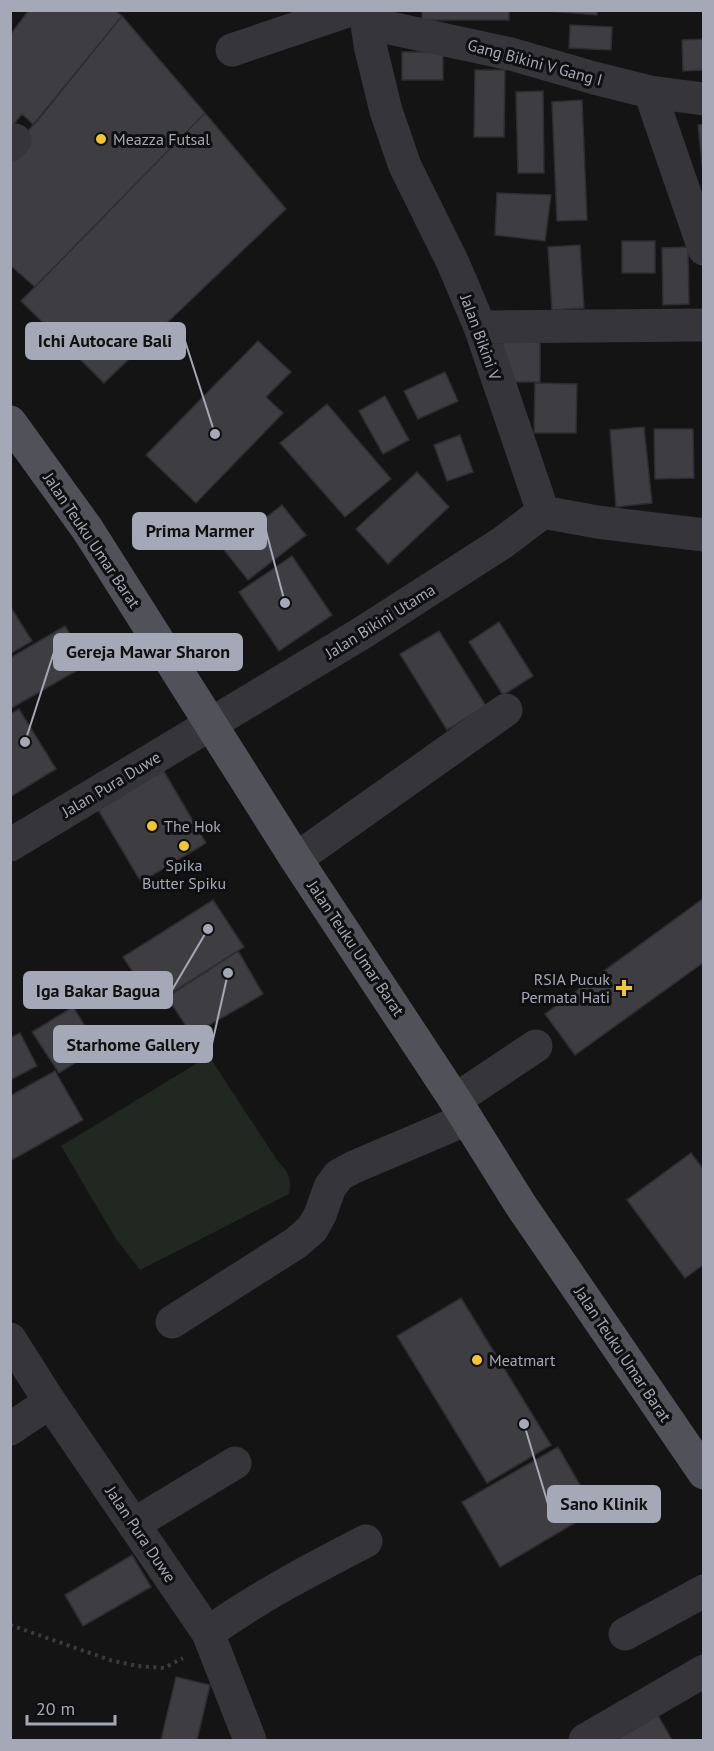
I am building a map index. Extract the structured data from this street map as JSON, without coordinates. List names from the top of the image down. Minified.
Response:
{"streets":{"main road":["Jalan Teuku Umar Barat"],"street":["Gang Bikini V Gang I","Jalan Bikini V","Jalan Bikini Utama","Jalan Pura Duwe"]},"crossings":[["Gang Bikini V Gang I","Jalan Bikini V"],["Jalan Bikini V","Jalan Bikini Utama"],["Jalan Teuku Umar Barat","Jalan Bikini Utama"],["Jalan Teuku Umar Barat","Jalan Pura Duwe"],["Jalan Bikini Utama","Jalan Pura Duwe"]],"places":{"other":["Meazza Futsal","Ichi Autocare Bali","Prima Marmer","Gereja Mawar Sharon","The Hok","Spika Butter Spiku","Iga Bakar Bagua","Starhome Gallery","Meatmart","Sano Klinik"],"health":["RSIA Pucuk Permata Hati"]},"scale_bar":"20 m"}
